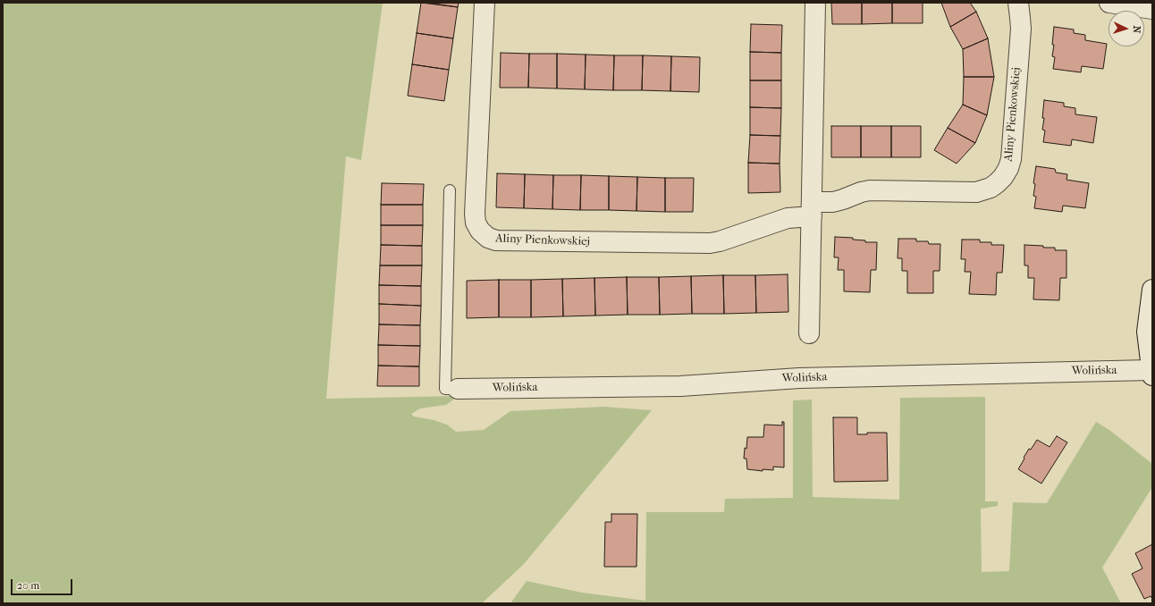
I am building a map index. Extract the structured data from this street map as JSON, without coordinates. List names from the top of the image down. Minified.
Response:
{"streets":{"street":["Aliny Pienkowskiej","Wolińska"]},"scale_bar":"20 m","north":"right"}
